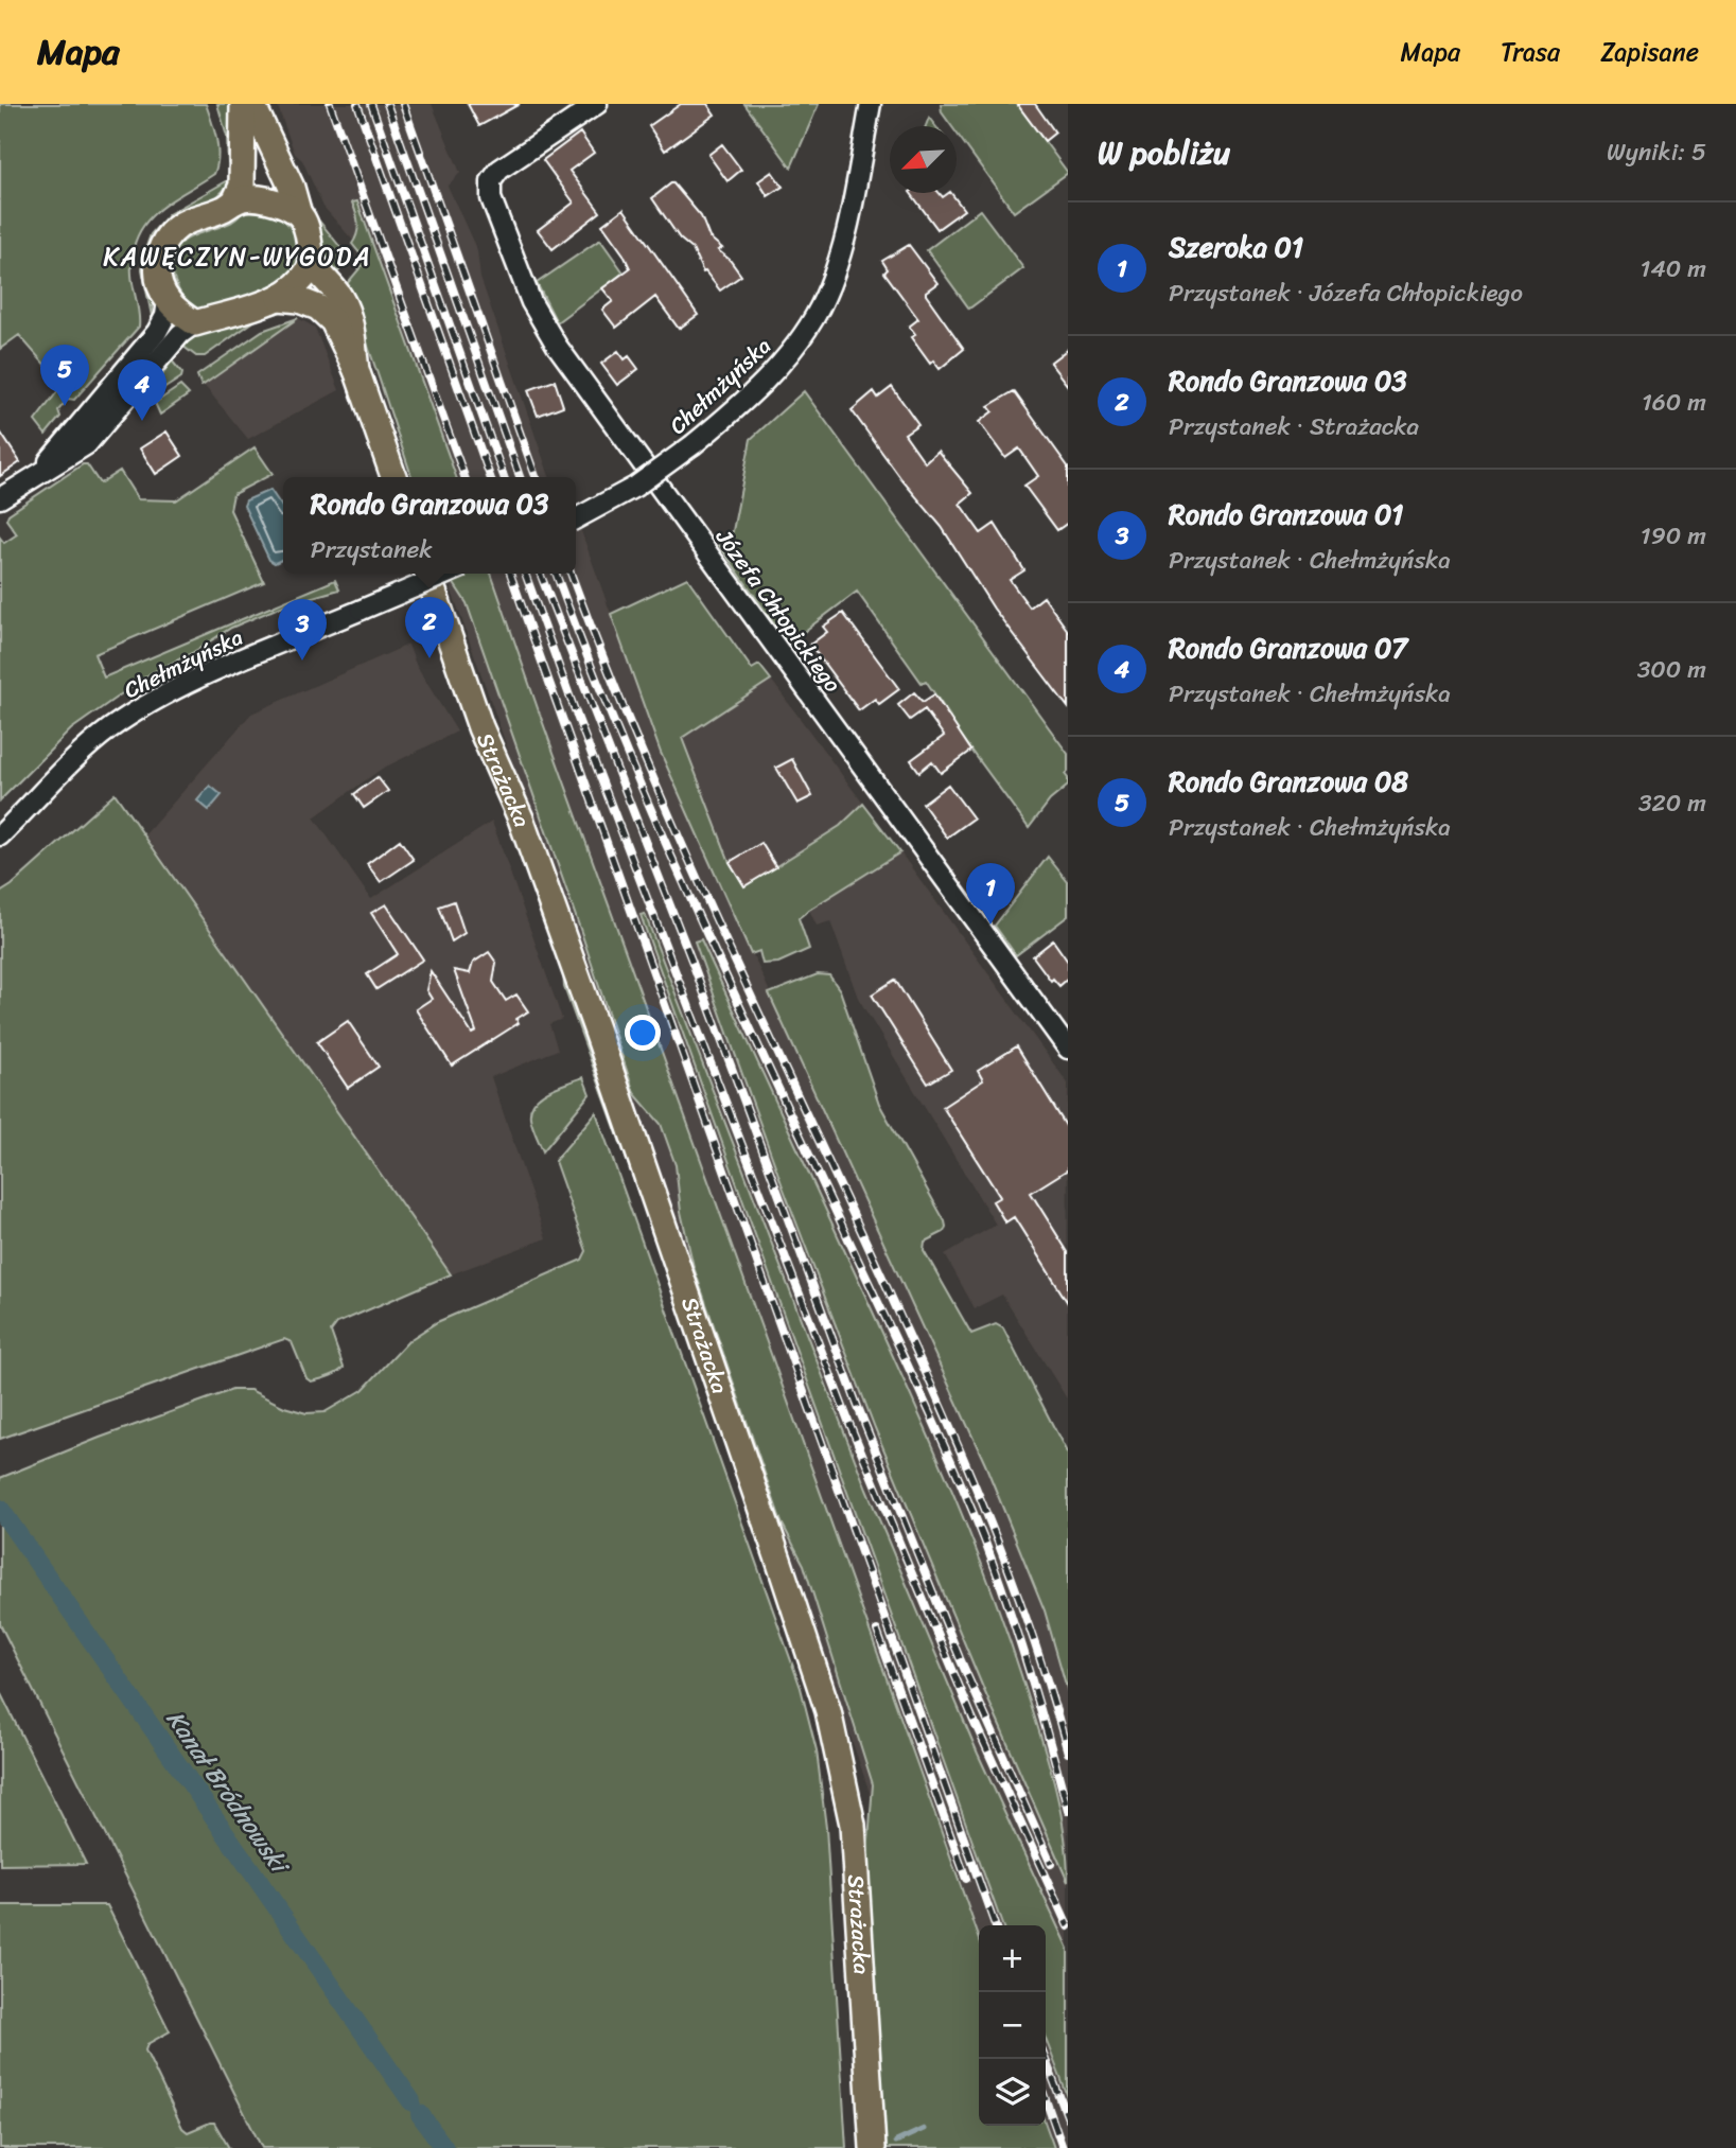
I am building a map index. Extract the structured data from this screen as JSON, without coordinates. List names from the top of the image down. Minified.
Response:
{"streets":{"main road":["Strażacka"],"street":["Chełmżyńska","Józefa Chłopickiego"]},"districts":["KAWĘCZYN-WYGODA"],"water":["Kanał Bródnowski"],"north":"bottom left","page":{"header":"Mapa","nav":["Mapa","Trasa","Zapisane"],"heading":["W pobliżu","Wyniki: 5"],"list":[{"mark":"1","name":"Szeroka 01","note":"Przystanek · Józefa Chłopickiego","value":"140 m"},{"mark":"2","name":"Rondo Granzowa 03","note":"Przystanek · Strażacka","value":"160 m"},{"mark":"3","name":"Rondo Granzowa 01","note":"Przystanek · Chełmżyńska","value":"190 m"},{"mark":"4","name":"Rondo Granzowa 07","note":"Przystanek · Chełmżyńska","value":"300 m"},{"mark":"5","name":"Rondo Granzowa 08","note":"Przystanek · Chełmżyńska","value":"320 m"}],"pins":["5","4","2","3","1"],"popup":["Rondo Granzowa 03","Przystanek"],"map_buttons":["+","−"]}}
